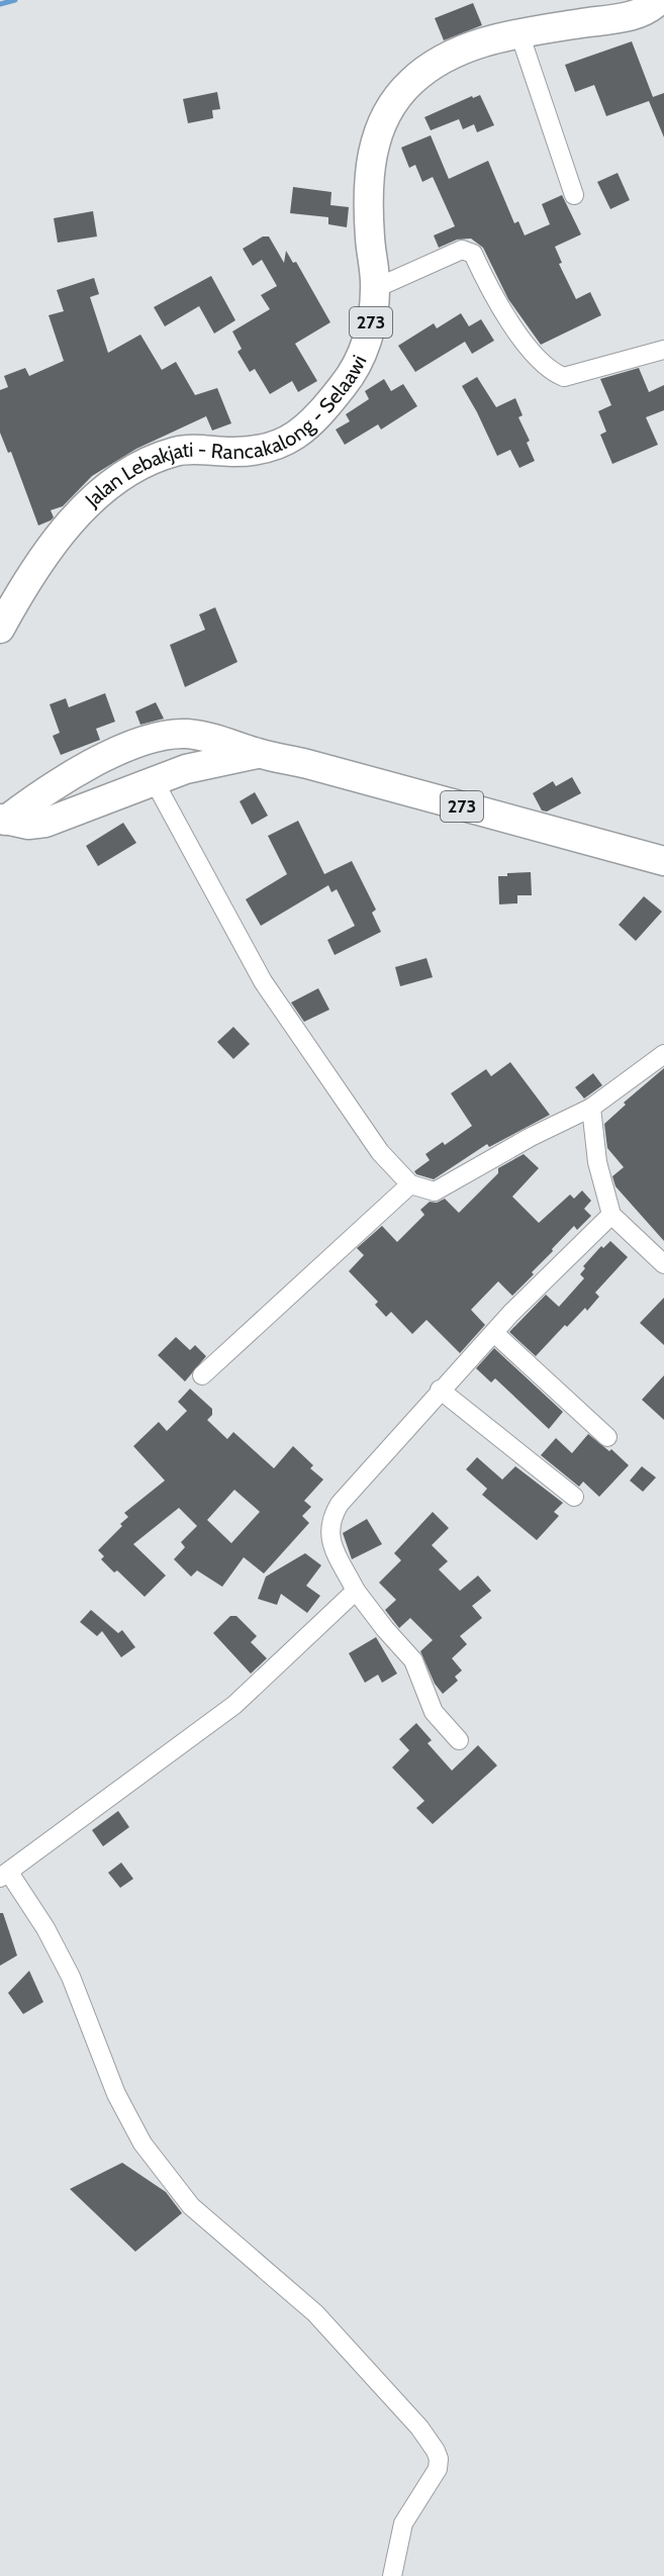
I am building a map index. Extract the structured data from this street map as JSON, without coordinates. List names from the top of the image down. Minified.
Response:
{"streets":{"main road":["273","Jalan Lebakjati - Rancakalong - Selaawi"]}}
